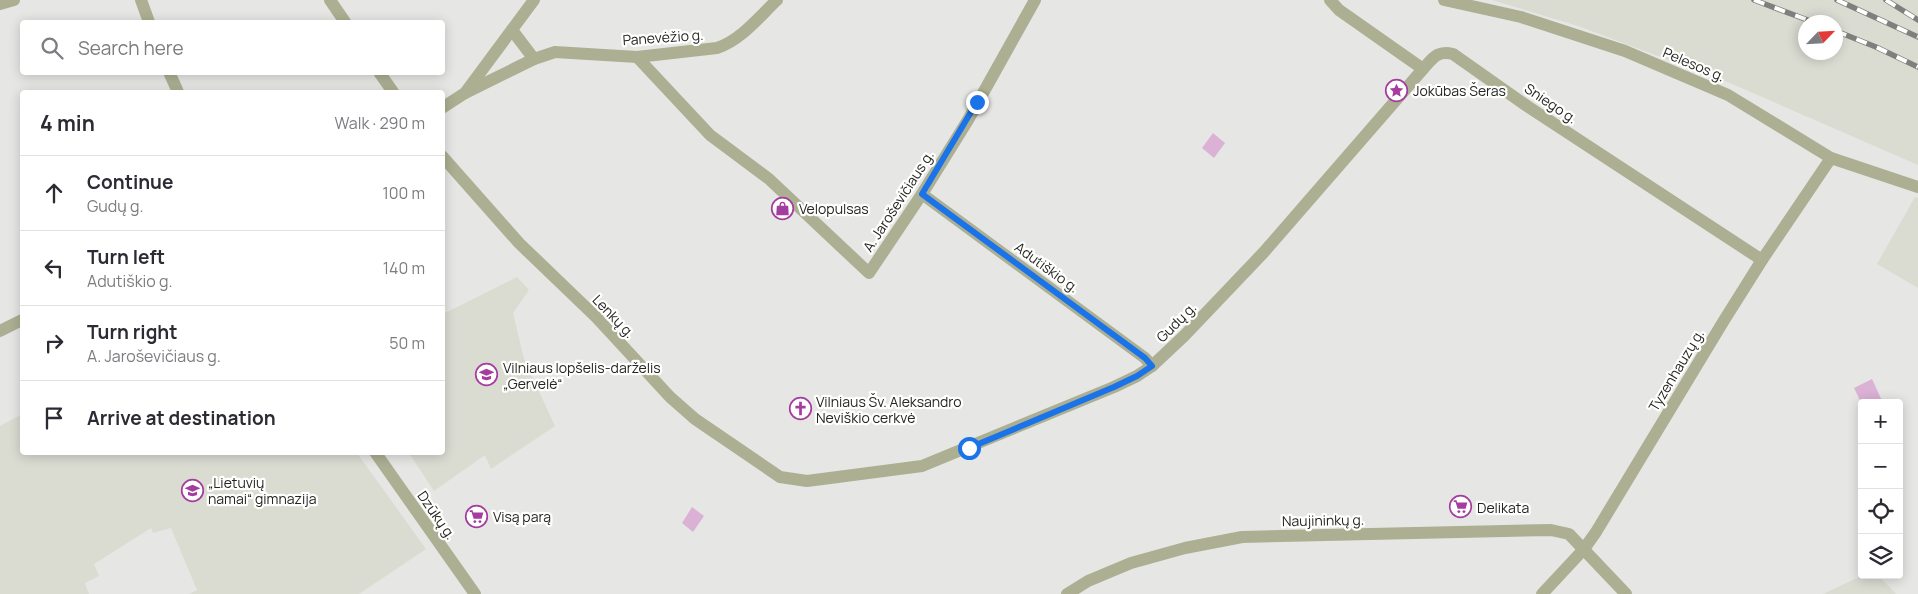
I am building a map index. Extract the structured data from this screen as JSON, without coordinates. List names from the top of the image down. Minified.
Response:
{"streets":{"street":["Panevėžio g.","Pelesos g.","Sniego g.","A. Jaroševičiaus g.","Adutiškio g.","Lenkų g.","Gudų g.","Tyzenhauzų g.","Dzūkų g.","Naujininkų g."]},"crossings":[["Panevėžio g.","A. Jaroševičiaus g."],["Pelesos g.","Tyzenhauzų g."],["Sniego g.","Gudų g."],["Sniego g.","Tyzenhauzų g."],["A. Jaroševičiaus g.","Adutiškio g."],["Adutiškio g.","Gudų g."],["Lenkų g.","Gudų g."],["Tyzenhauzų g.","Naujininkų g."]],"places":{"place":["Jokūbas Šeras"],"shop":["Velopulsas"],"school or university":["Vilniaus lopšelis-darželis „Gervelė“","„Lietuvių namai“ gimnazija"],"church":["Vilniaus Šv. Aleksandro Neviškio cerkvė"],"supermarket":["Delikata","Visą parą"]},"north":"top right","page":{"search":"Search here","heading":["4 min","Walk · 290 m"],"list":[["Continue","Gudų g.","100 m"],["Turn left","Adutiškio g.","140 m"],["Turn right","A. Jaroševičiaus g.","50 m"],"Arrive at destination"],"map_buttons":["+","−"]}}
